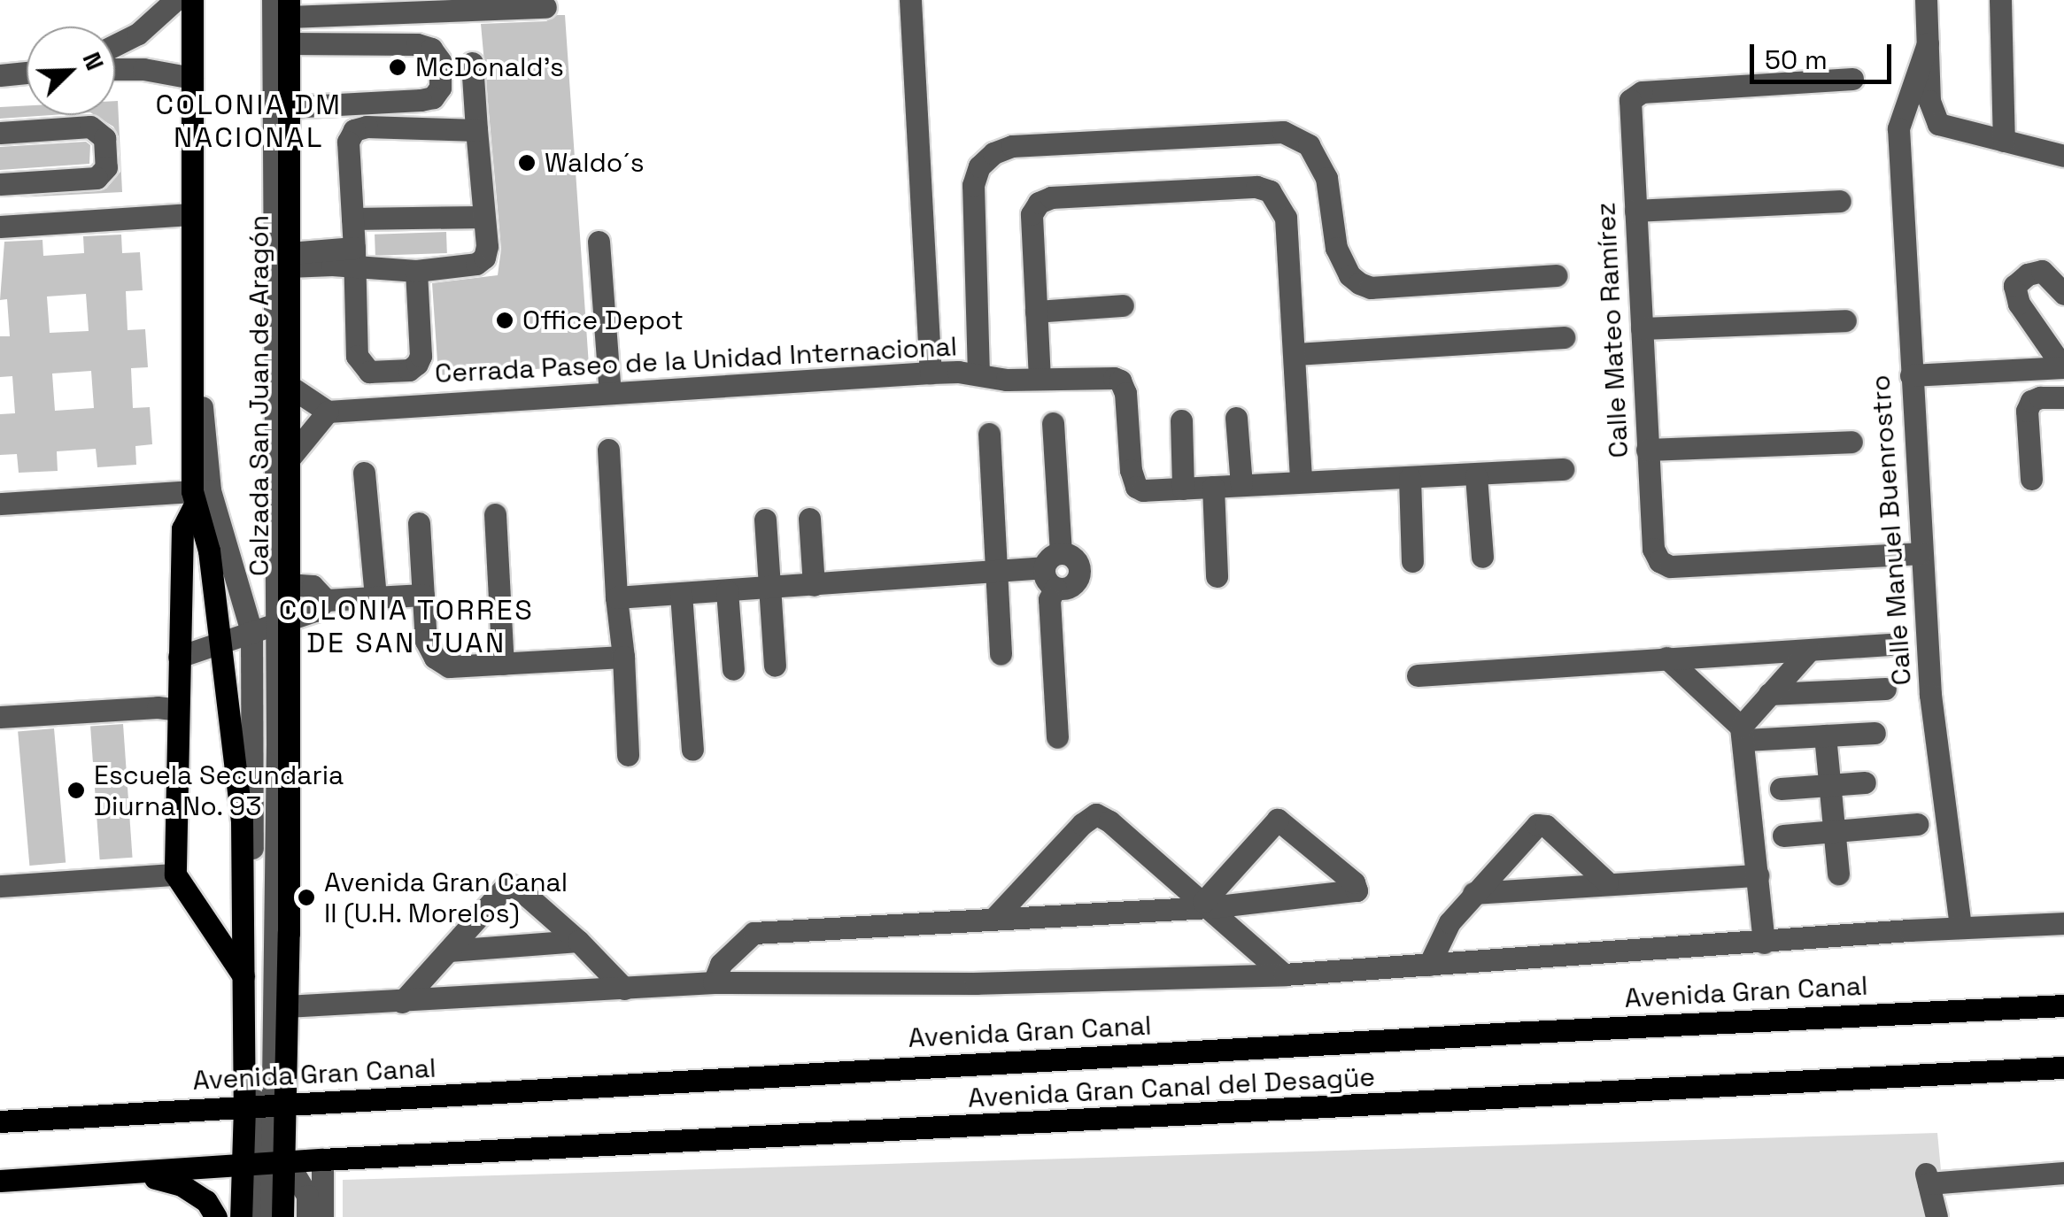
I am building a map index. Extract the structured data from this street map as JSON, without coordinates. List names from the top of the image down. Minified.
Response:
{"streets":{"main road":["Calzada San Juan de Aragón","Avenida Gran Canal","Avenida Gran Canal del Desagüe"],"street":["Calle Mateo Ramírez","Cerrada Paseo de la Unidad Internacional","Calle Manuel Buenrostro"]},"crossings":[["Calle Mateo Ramírez","Calle Manuel Buenrostro"],["Calzada San Juan de Aragón","Avenida Gran Canal"],["Calzada San Juan de Aragón","Avenida Gran Canal del Desagüe"]],"districts":["COLONIA DM NACIONAL","COLONIA TORRES DE SAN JUAN"],"places":["McDonald's","Waldo´s","Office Depot","Escuela Secundaria Diurna No. 93","Avenida Gran Canal II (U.H. Morelos)"],"scale_bar":"50 m","north":"top right"}
